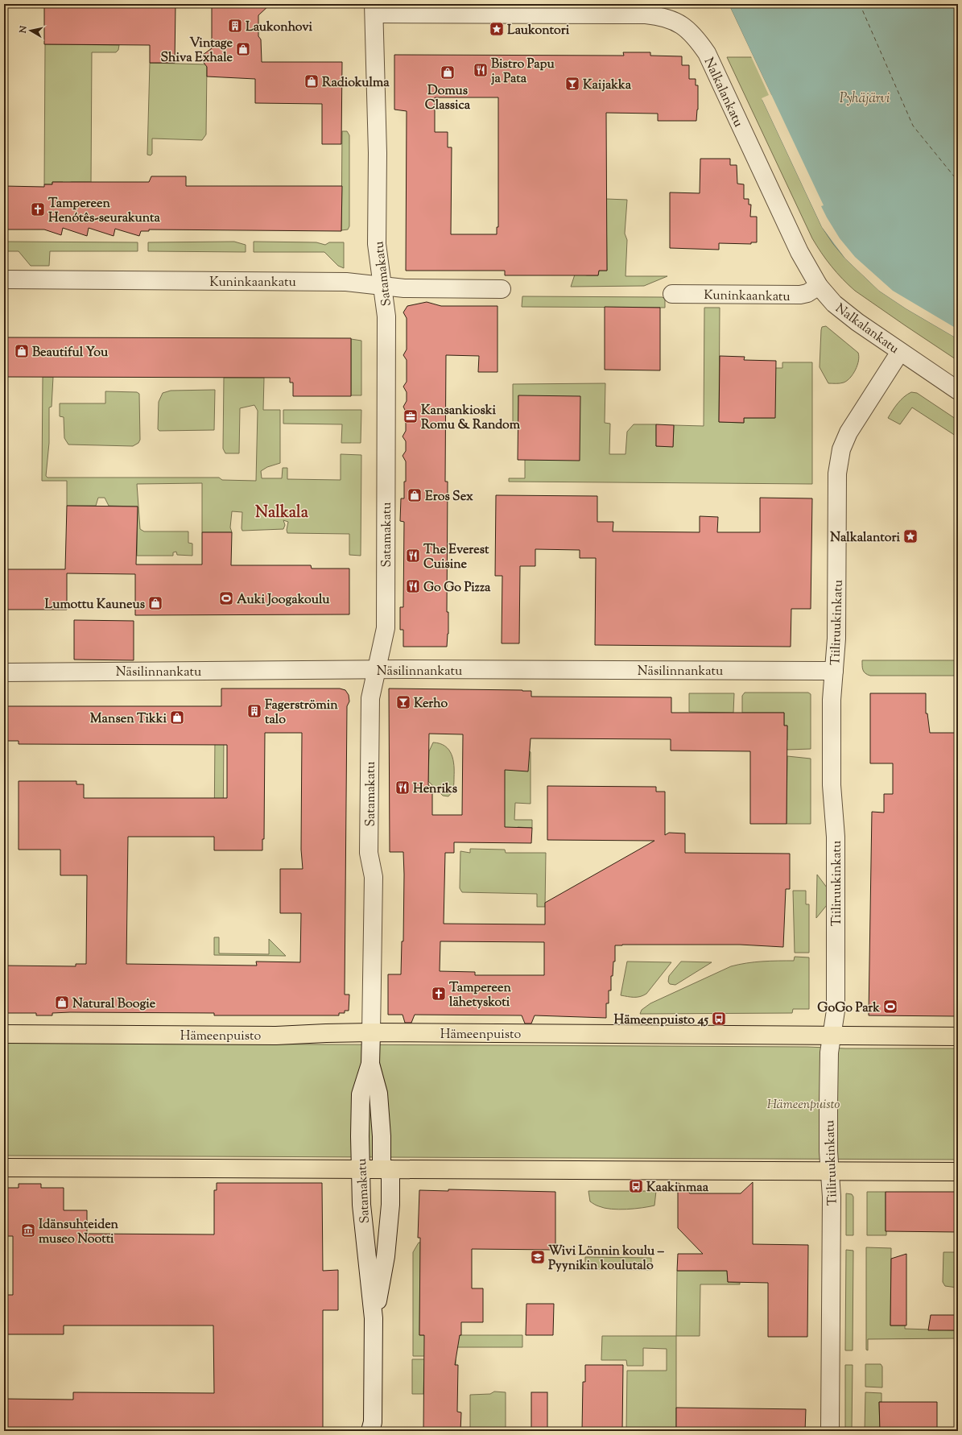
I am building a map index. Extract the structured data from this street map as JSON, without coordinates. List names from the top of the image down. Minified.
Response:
{"streets":{"main road":["Hämeenpuisto"],"street":["Nalkalankatu","Satamakatu","Kuninkaankatu","Tiiliruukinkatu","Näsilinnankatu"]},"crossings":[["Nalkalankatu","Satamakatu"],["Nalkalankatu","Kuninkaankatu"],["Nalkalankatu","Tiiliruukinkatu"],["Satamakatu","Kuninkaankatu"],["Satamakatu","Näsilinnankatu"],["Satamakatu","Hämeenpuisto"],["Tiiliruukinkatu","Näsilinnankatu"],["Tiiliruukinkatu","Hämeenpuisto"]],"districts":["Nalkala"],"water":["Pyhäjärvi"],"parks":["Hämeenpuisto"],"places":{"building":["Laukonhovi","Fagerströmin talo"],"place":["Laukontori","Nalkalantori"],"shop":["Vintage Shiva Exhale","Domus Classica","Radiokulma","Beautiful You","Eros Sex","Lumottu Kauneus","Mansen Tikki","Natural Boogie"],"restaurant":["Bistro Papu ja Pata","The Everest Cuisine","Go Go Pizza","Henriks"],"bar":["Kaijakka","Kerho"],"church":["Tampereen Henótês-seurakunta","Tampereen lähetyskoti"],"office":["Kansankioski Romu & Random"],"sports":["Auki Joogakoulu","GoGo Park"],"bus stop":["Hämeenpuisto 45","Kaakinmaa"],"museum":["Idänsuhteiden museo Nootti"],"school or university":["Wivi Lönnin koulu – Pyynikin koulutalo"]},"north":"left"}
